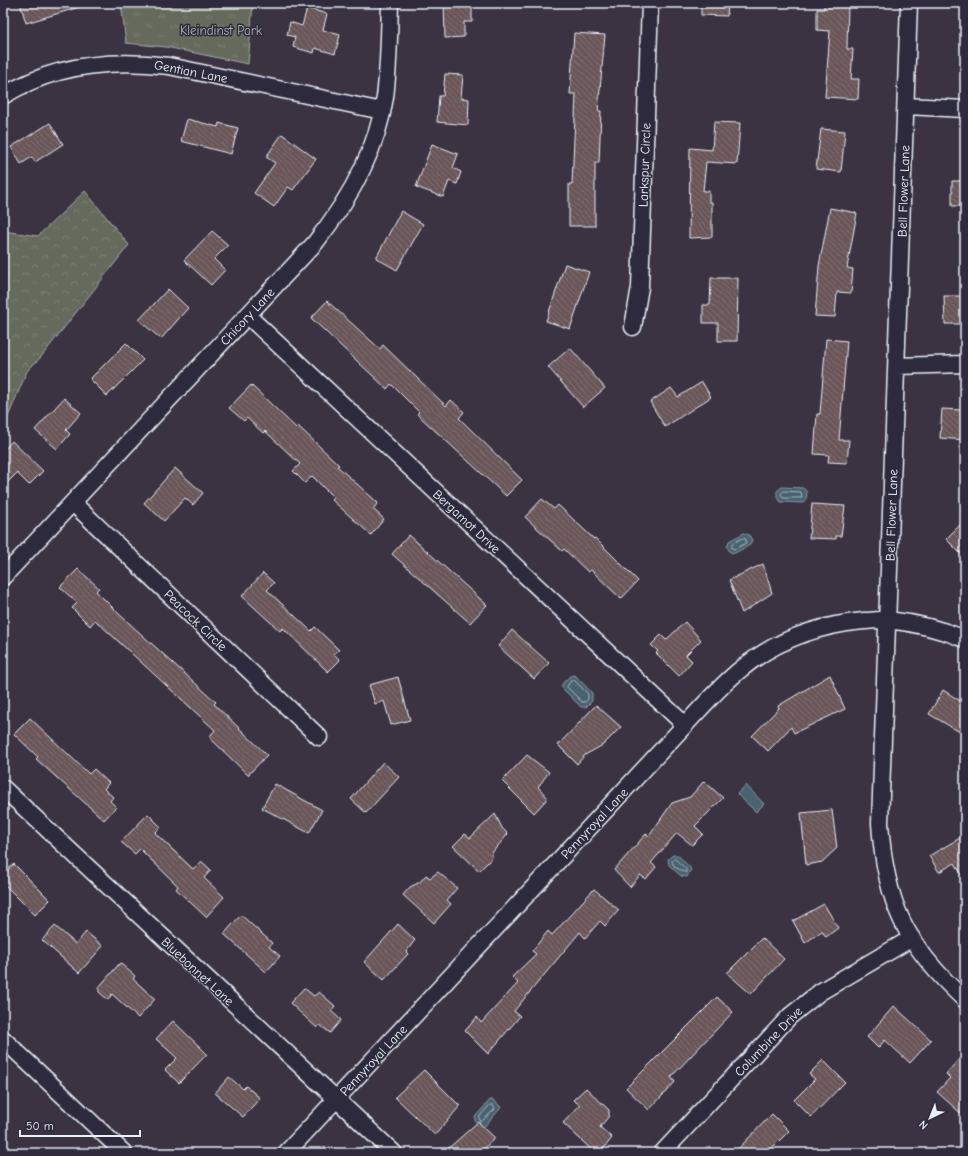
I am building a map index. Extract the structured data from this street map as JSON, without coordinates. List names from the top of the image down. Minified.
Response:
{"streets":{"street":["Gentian Lane","Larkspur Circle","Bell Flower Lane","Chicory Lane","Bergamot Drive","Peacock Circle","Pennyroyal Lane","Bluebonnet Lane","Columbine Drive"]},"crossings":[["Gentian Lane","Chicory Lane"],["Bell Flower Lane","Pennyroyal Lane"],["Bell Flower Lane","Columbine Drive"],["Chicory Lane","Bergamot Drive"],["Chicory Lane","Peacock Circle"],["Bergamot Drive","Pennyroyal Lane"],["Pennyroyal Lane","Bluebonnet Lane"]],"parks":["Kleindinst Park"],"scale_bar":"50 m","north":"bottom left"}
